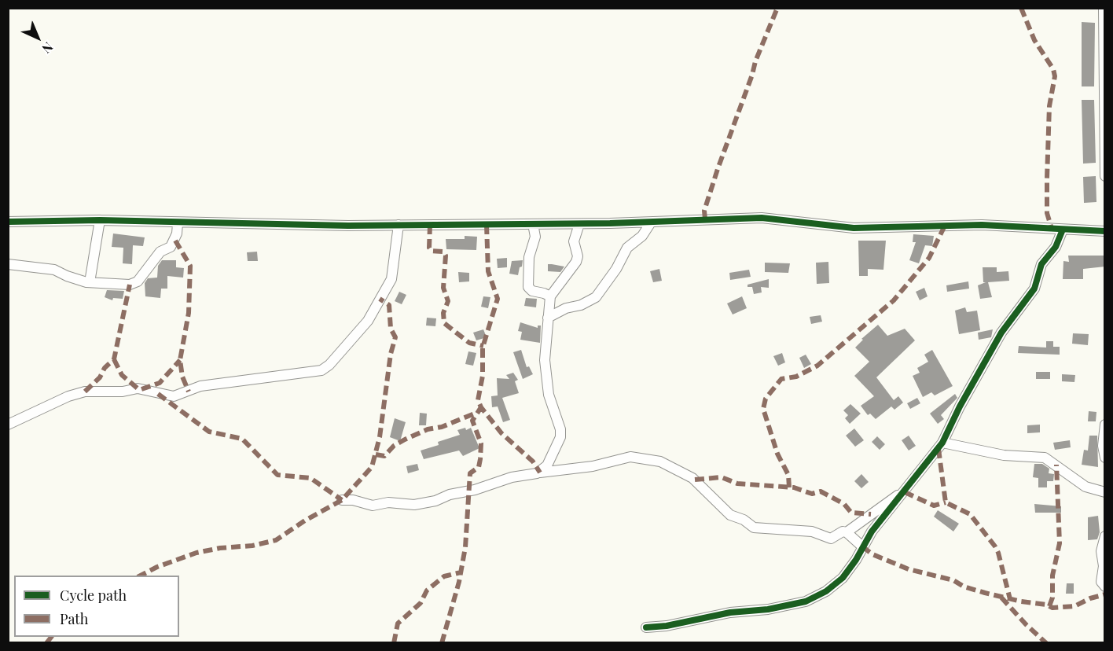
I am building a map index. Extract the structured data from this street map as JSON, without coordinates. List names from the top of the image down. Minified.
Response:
{"legend":["Cycle path","Path"],"north":"bottom right"}
